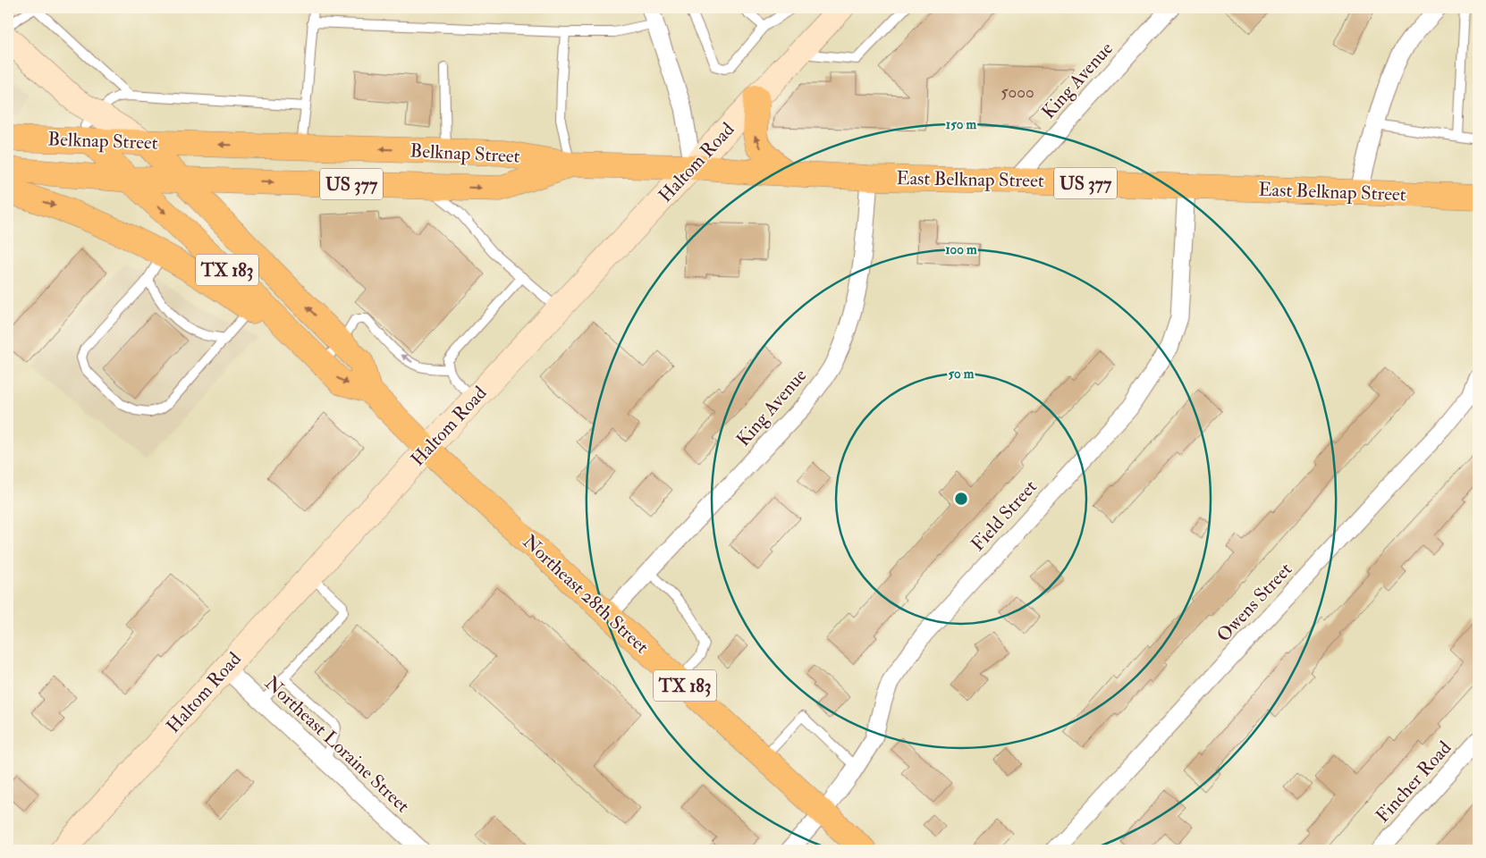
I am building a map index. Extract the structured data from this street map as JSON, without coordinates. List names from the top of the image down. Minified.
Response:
{"streets":{"main road":["Belknap Street","Haltom Road","East Belknap Street","US 377","TX 183","Northeast 28th Street"],"street":["King Avenue","Field Street","Owens Street","Northeast Loraine Street","Fincher Road"]},"crossings":[["King Avenue","East Belknap Street"],["King Avenue","Northeast 28th Street"],["Belknap Street","East Belknap Street"],["Belknap Street","TX 183"],["Haltom Road","East Belknap Street"],["Haltom Road","Northeast 28th Street"],["Haltom Road","Northeast Loraine Street"],["East Belknap Street","Field Street"],["TX 183","Northeast 28th Street"],["Field Street","Northeast 28th Street"]],"house_numbers":["5000"],"rings":["150 m","100 m","50 m"]}
